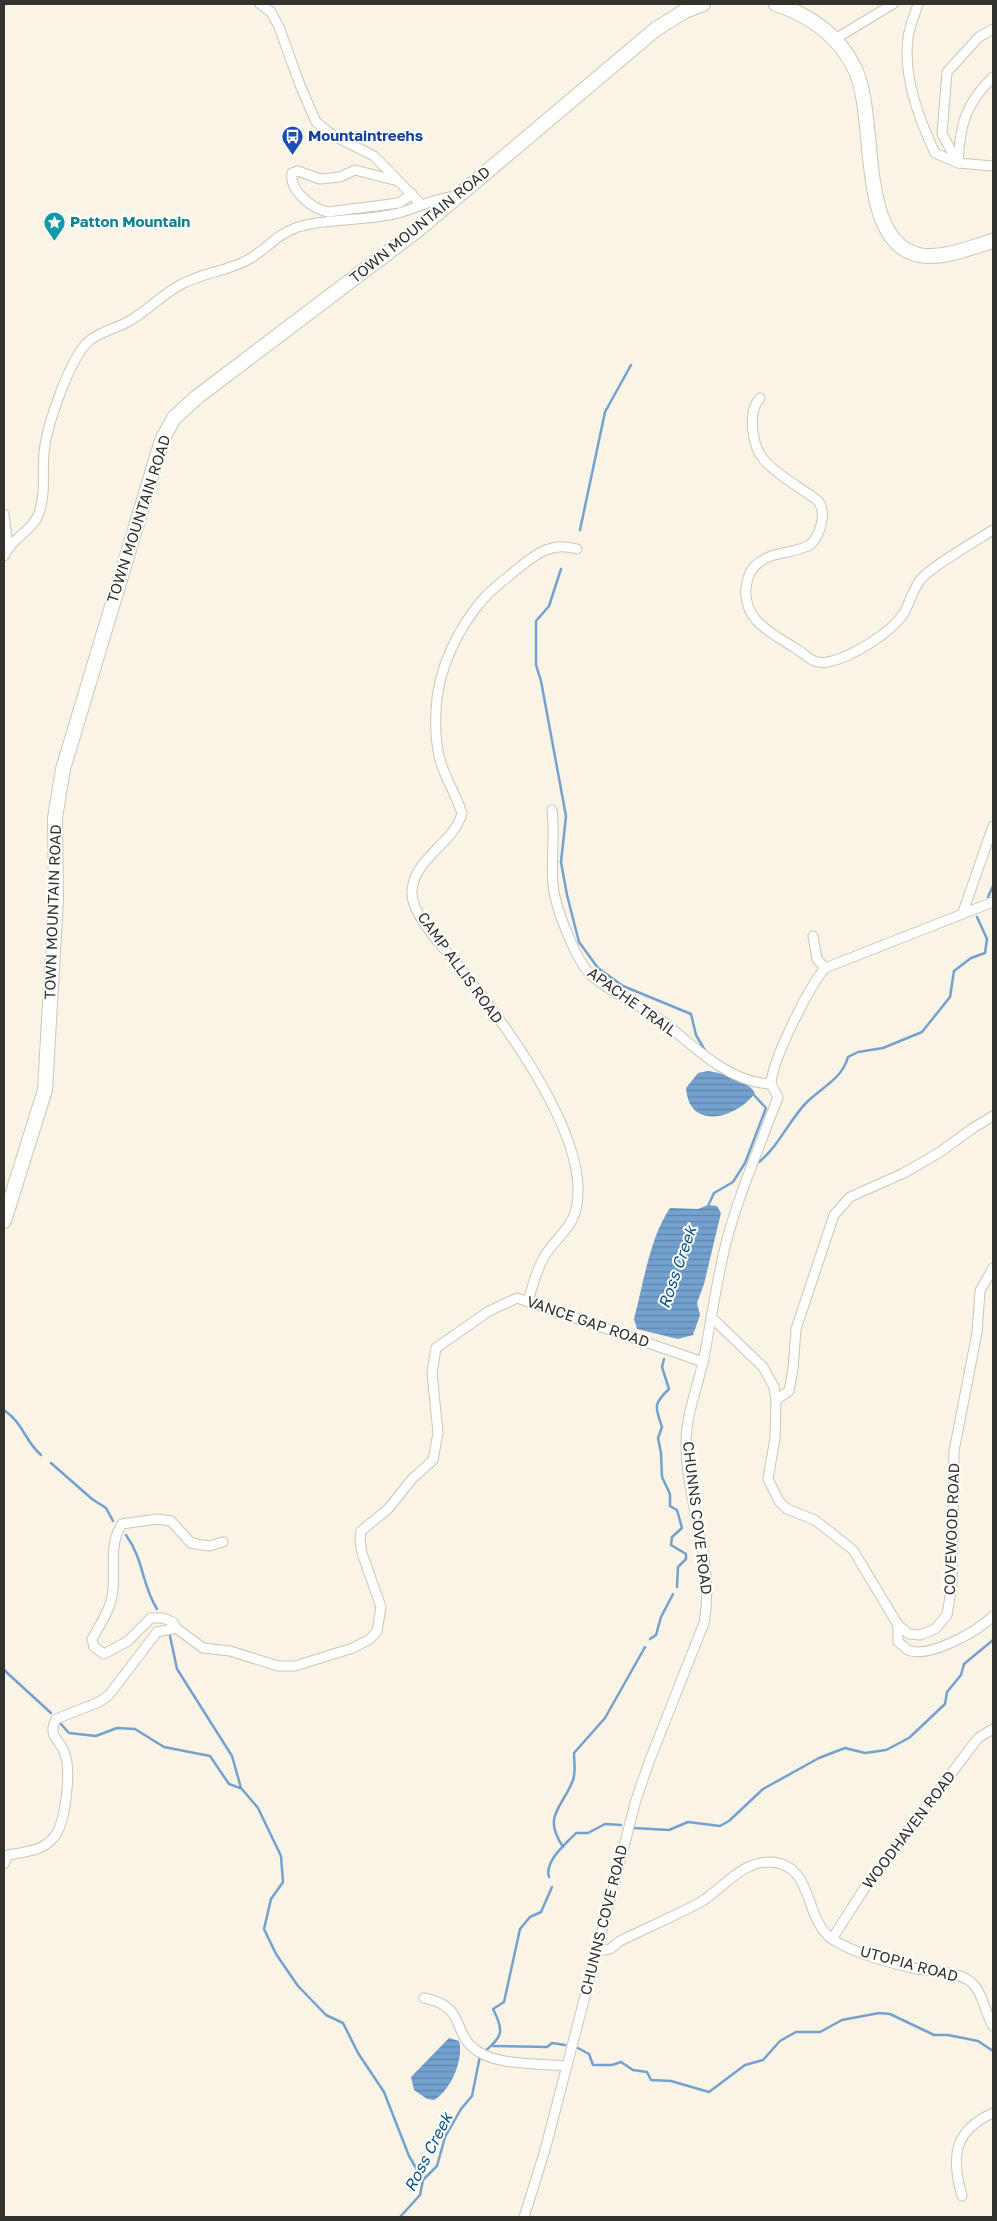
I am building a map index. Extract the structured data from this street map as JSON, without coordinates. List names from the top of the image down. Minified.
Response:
{"streets":{"main road":["TOWN MOUNTAIN ROAD"],"street":["CAMP ALLIS ROAD","APACHE TRAIL","VANCE GAP ROAD","CHUNNS COVE ROAD","COVEWOOD ROAD","WOODHAVEN ROAD","UTOPIA ROAD"]},"crossings":[["CAMP ALLIS ROAD","VANCE GAP ROAD"],["APACHE TRAIL","CHUNNS COVE ROAD"],["VANCE GAP ROAD","CHUNNS COVE ROAD"],["CHUNNS COVE ROAD","UTOPIA ROAD"],["WOODHAVEN ROAD","UTOPIA ROAD"]],"water":["Ross Creek"],"places":{"bus stop":["Mountaintreehs"],"place":["Patton Mountain"]}}
